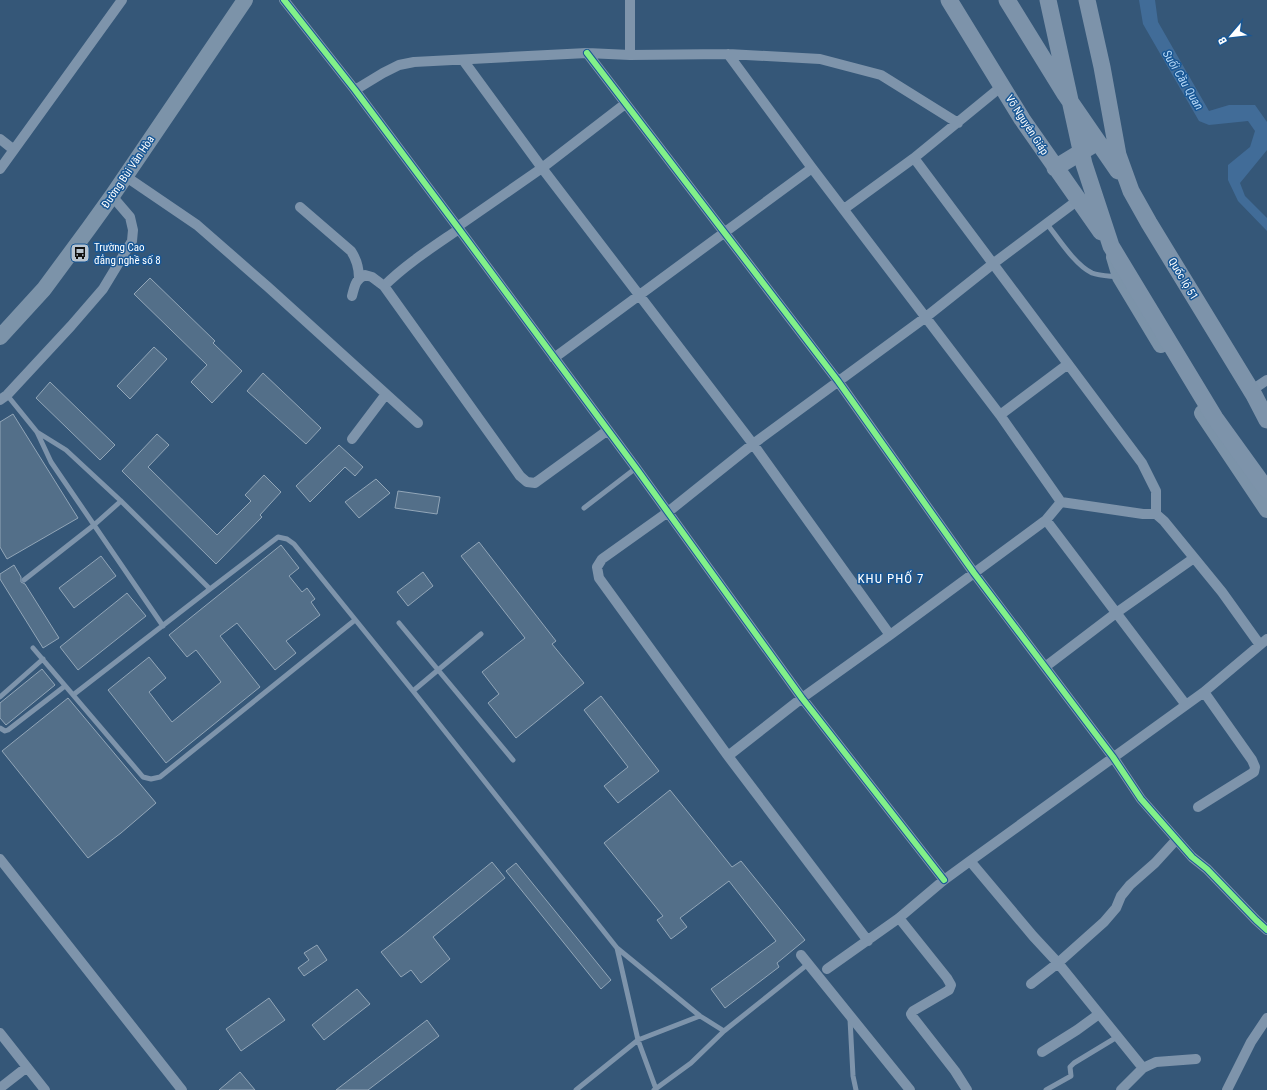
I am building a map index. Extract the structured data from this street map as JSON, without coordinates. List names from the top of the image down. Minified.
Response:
{"streets":{"highway":["Võ Nguyên Giáp","Quốc lộ 51"],"main road":["Đường Bùi Văn Hòa"]},"districts":["KHU PHỐ 7"],"water":["Suối Cầu Quan"],"places":{"bus stop":["Trường Cao đẳng nghề số 8"]},"north":"bottom left"}
